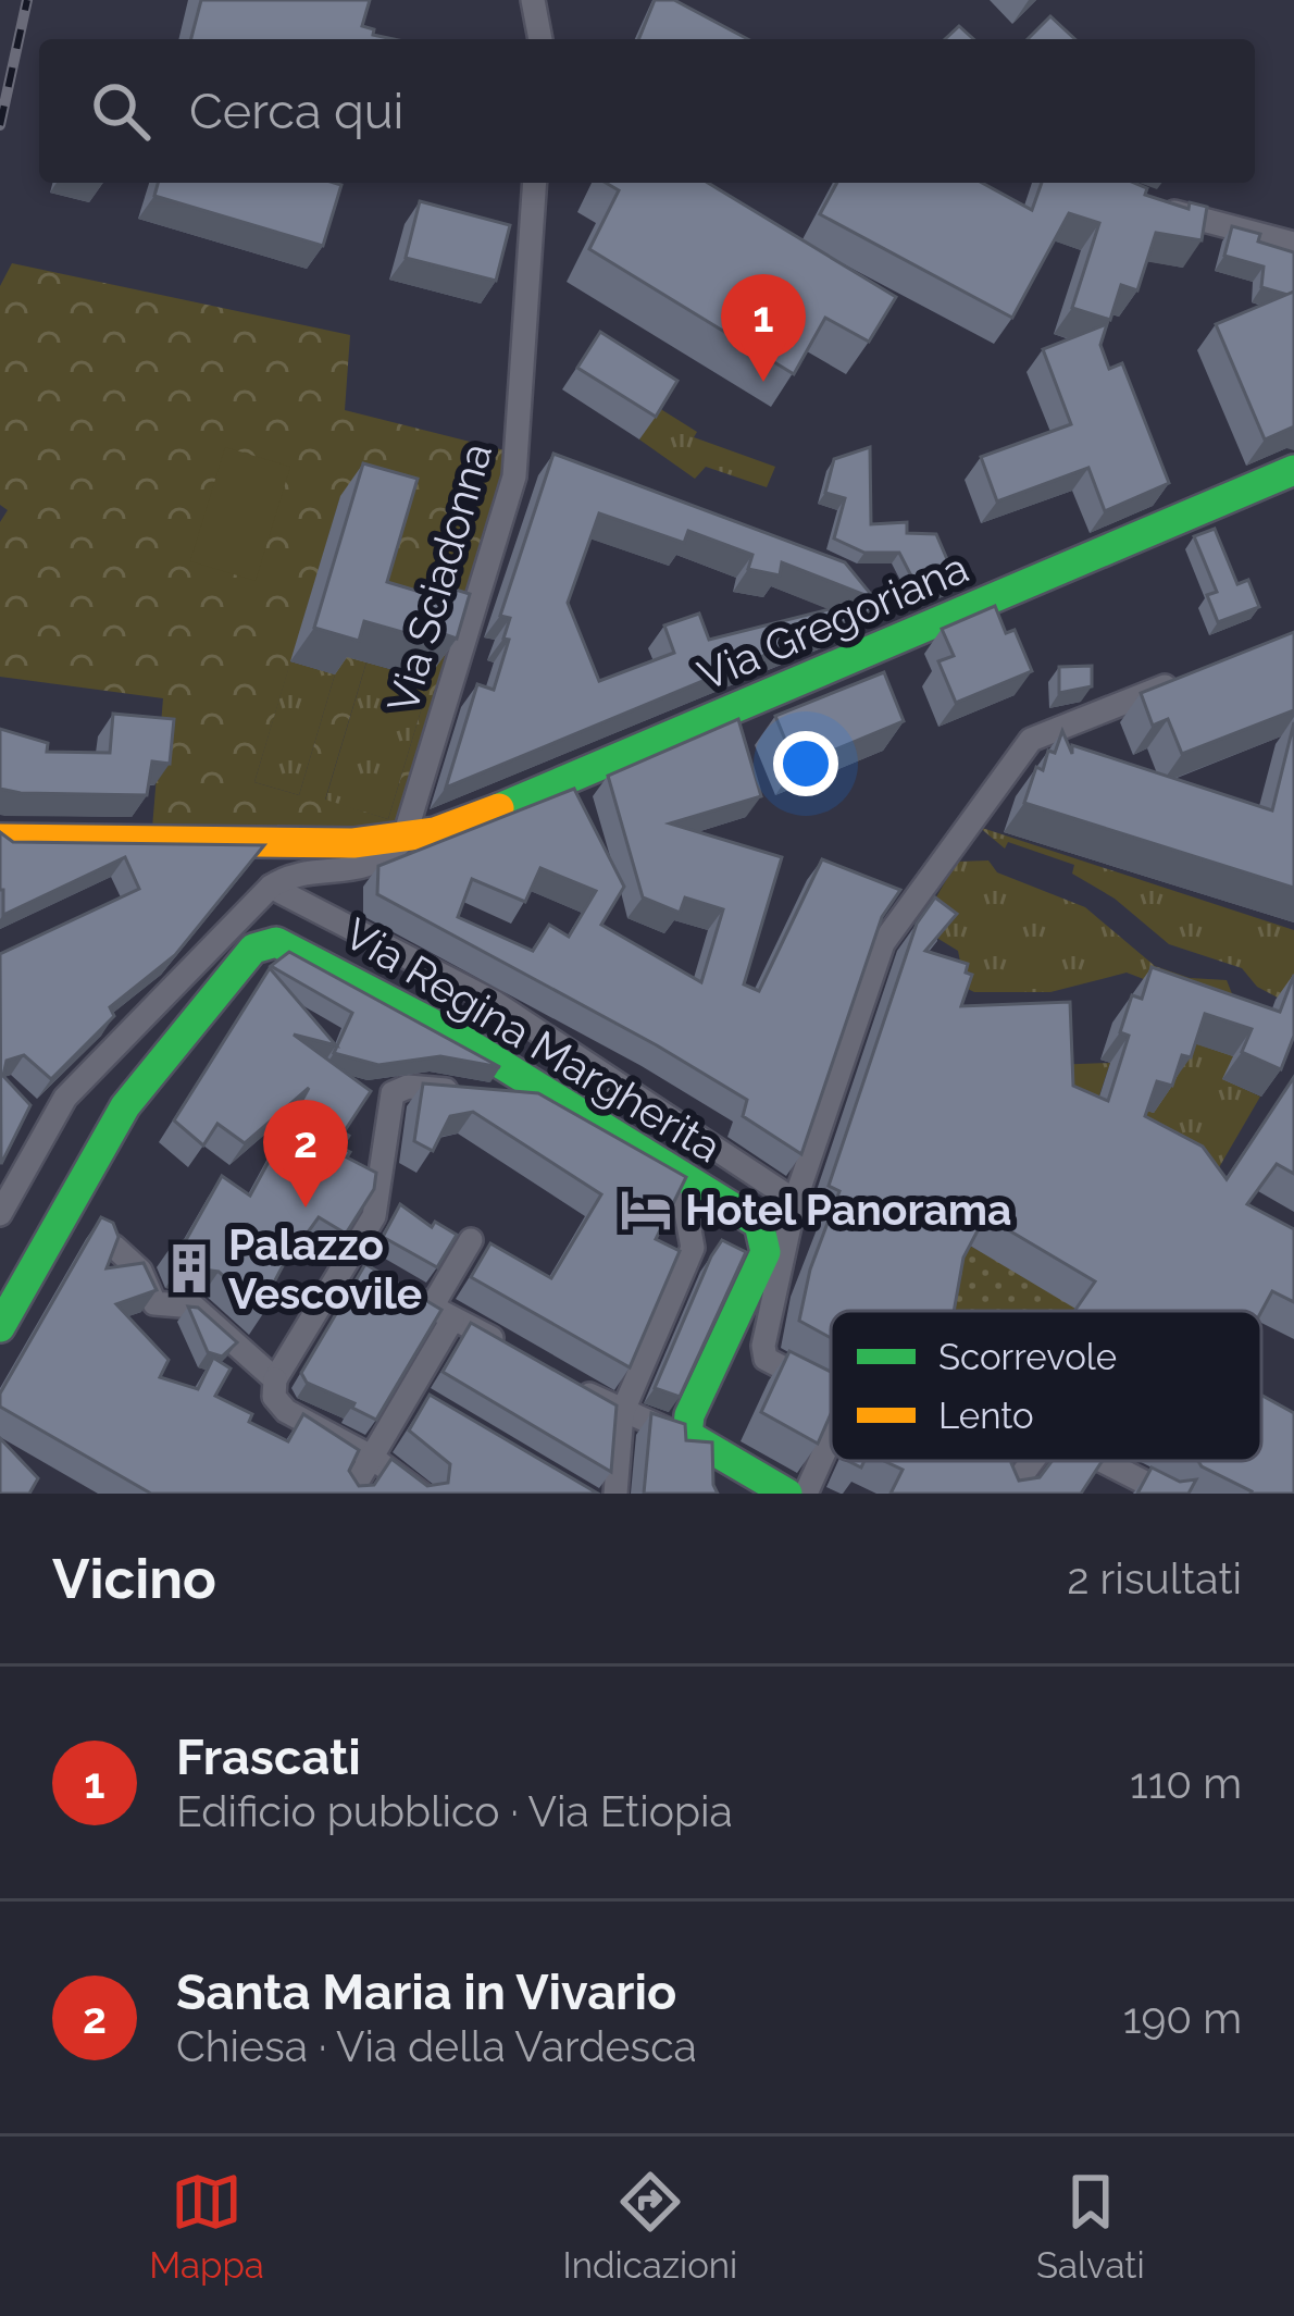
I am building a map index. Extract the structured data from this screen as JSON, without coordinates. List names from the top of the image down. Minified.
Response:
{"streets":{"street":["Via Sciadonna","Via Gregoriana","Via Regina Margherita"]},"crossings":[["Via Sciadonna","Via Gregoriana"]],"places":{"hotel":["Hotel Panorama"],"building":["Palazzo Vescovile"]},"legend":["Scorrevole","Lento"],"page":{"search":"Cerca qui","pins":["1","2"],"heading":["Vicino","2 risultati"],"list":[{"mark":"1","name":"Frascati","note":"Edificio pubblico · Via Etiopia","value":"110 m"},{"mark":"2","name":"Santa Maria in Vivario","note":"Chiesa · Via della Vardesca","value":"190 m"}],"nav":["Mappa","Indicazioni","Salvati"]}}
